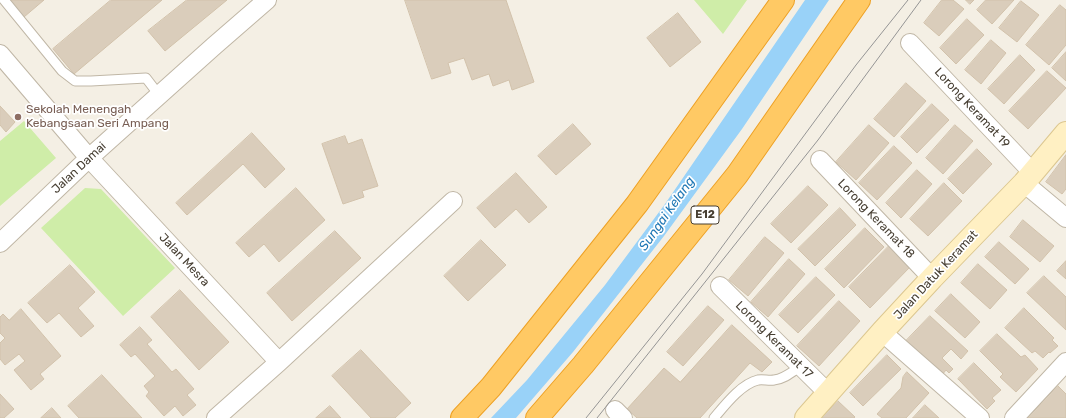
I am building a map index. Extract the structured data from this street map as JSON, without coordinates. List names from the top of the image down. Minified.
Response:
{"streets":{"highway":["E12"],"street":["Lorong Keramat 19","Jalan Damai","Lorong Keramat 18","Jalan Mesra","Jalan Datuk Keramat","Lorong Keramat 17"]},"crossings":[["Lorong Keramat 19","Jalan Datuk Keramat"],["Jalan Damai","Jalan Mesra"],["Lorong Keramat 18","Jalan Datuk Keramat"],["Jalan Datuk Keramat","Lorong Keramat 17"]],"water":["Sungai Kelang"],"places":["Sekolah Menengah Kebangsaan Seri Ampang"]}
